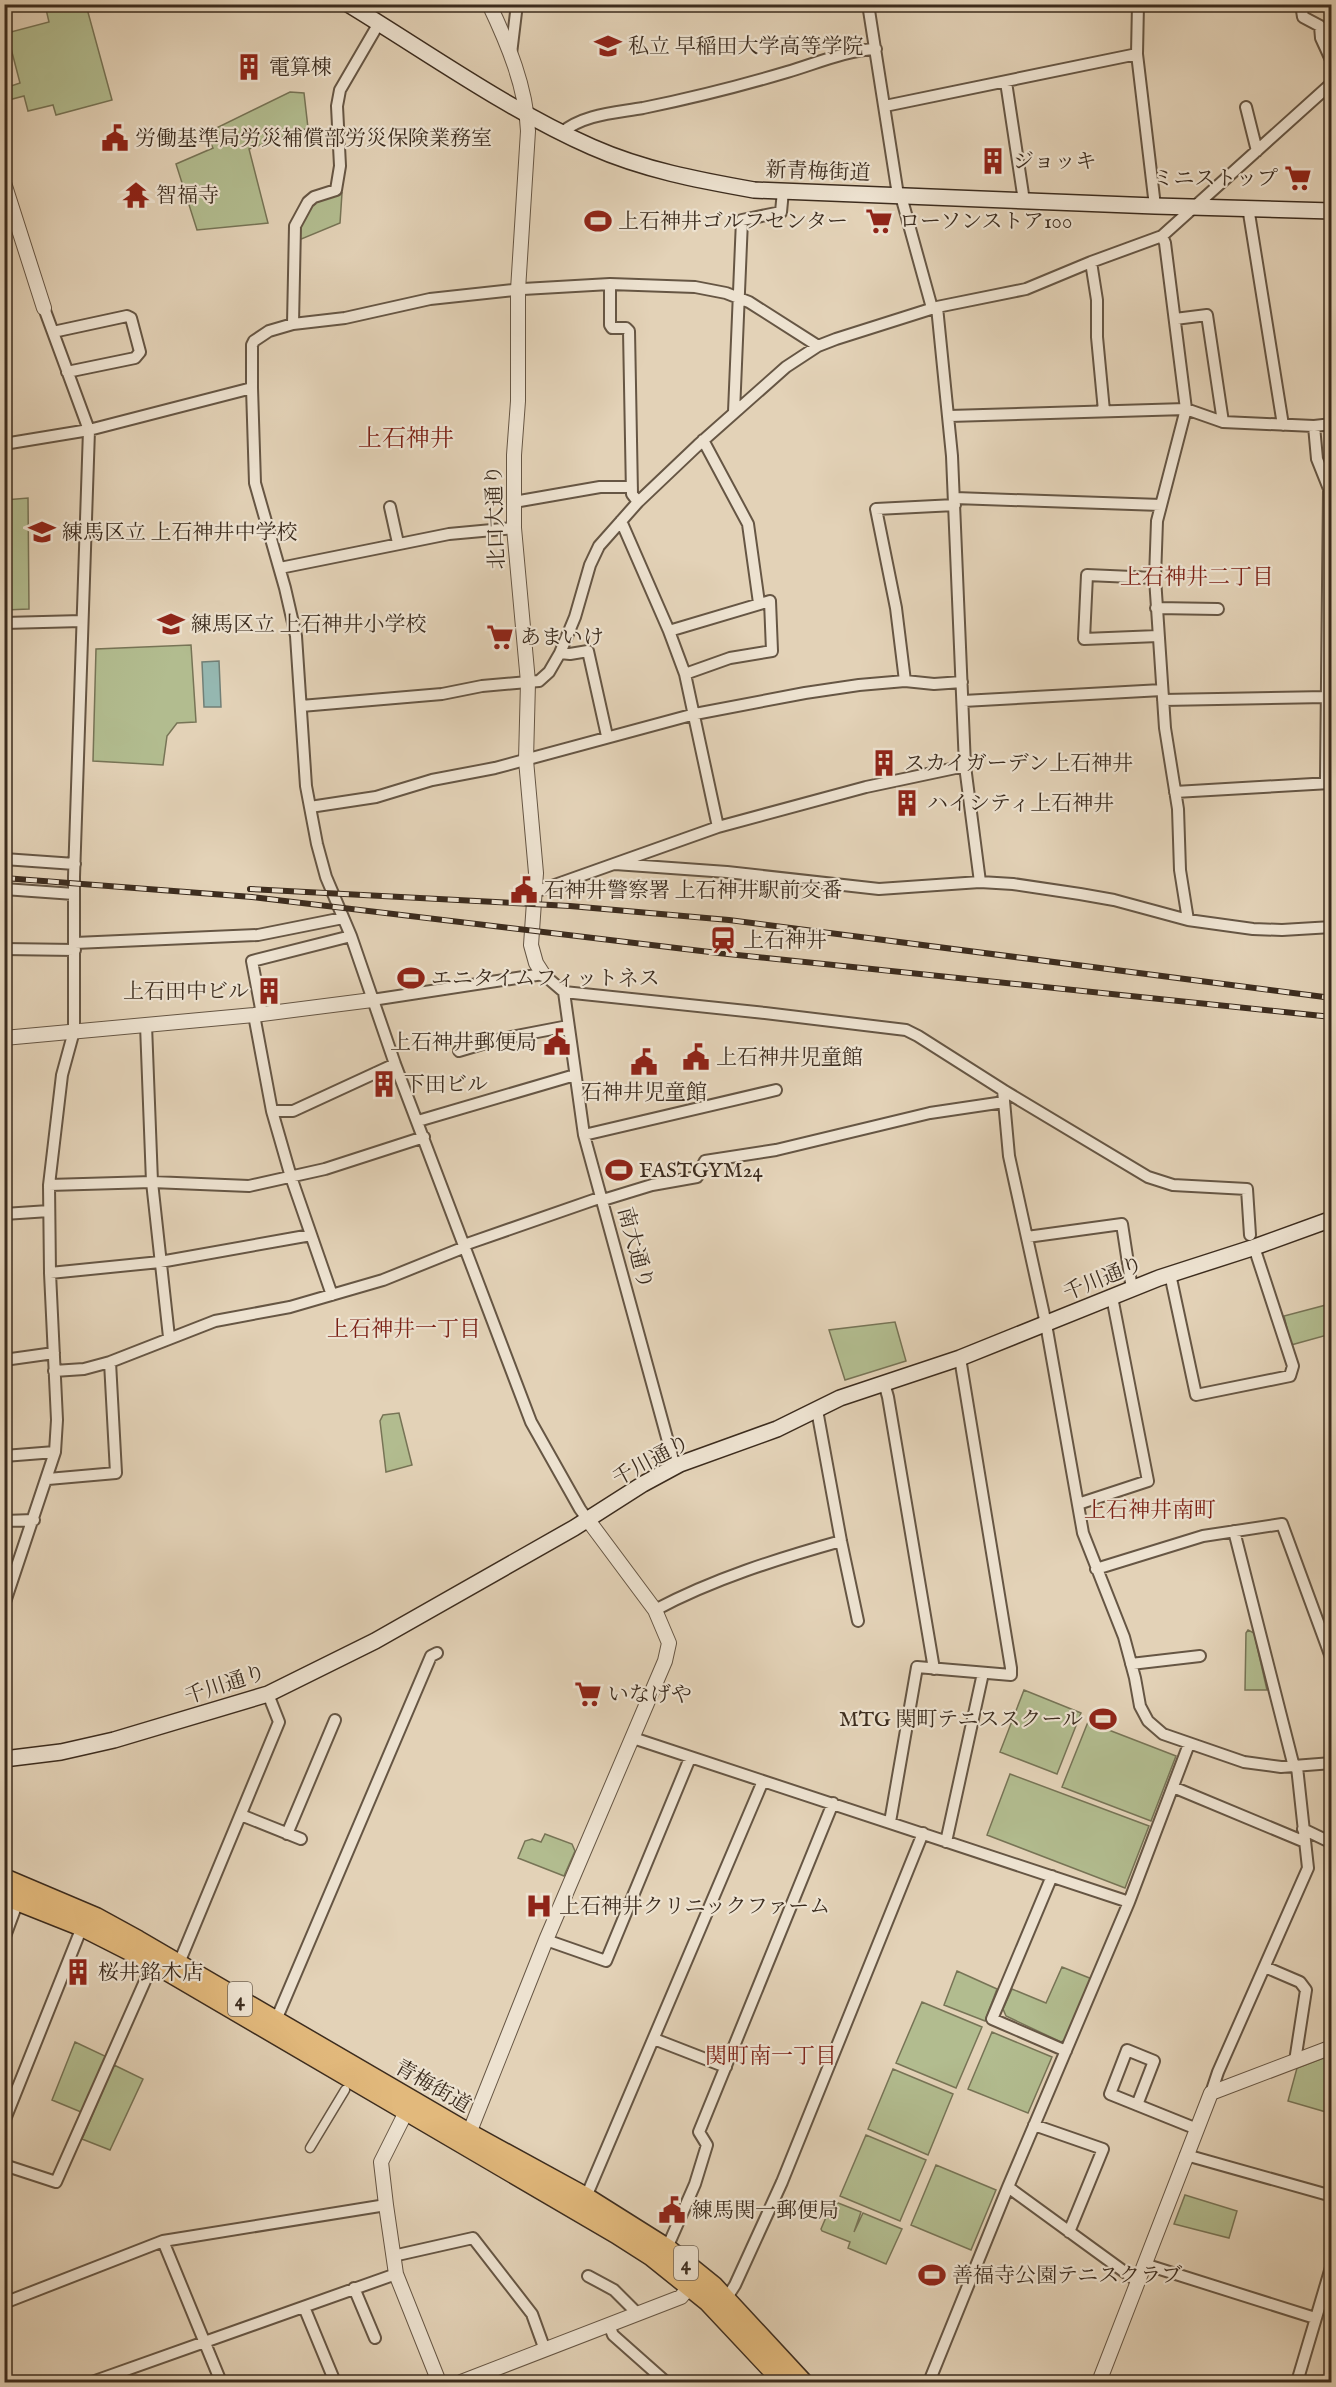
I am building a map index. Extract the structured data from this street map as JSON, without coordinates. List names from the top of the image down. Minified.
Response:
{"streets":{"main road":["新青梅街道","千川通り","4","青梅街道"],"street":["北口大通り","南大通り"]},"crossings":[["新青梅街道","北口大通り"],["南大通り","千川通り"]],"districts":["上石神井","上石神井二丁目","上石神井一丁目","上石神井南町","関町南一丁目"],"places":{"school or university":["私立 早稲田大学高等学院","練馬区立 上石神井中学校","練馬区立 上石神井小学校"],"building":["電算棟","ジョッキ","スカイガーデン上石神井","ハイシティ上石神井","上石田中ビル","下田ビル","桜井銘木店"],"public building":["労働基準局労災補償部労災保険業務室","石神井警察署 上石神井駅前交番","上石神井郵便局","上石神井児童館","石神井児童館","練馬関一郵便局"],"supermarket":["ミニストップ","ローソンストア100","あまいけ","いなげや"],"temple":["智福寺"],"sports":["上石神井ゴルフセンター","エニタイムフィットネス","FASTGYM24","MTG 関町テニススクール","善福寺公園テニスクラブ"],"station":["上石神井"],"hospital":["上石神井クリニックファーム"]}}
